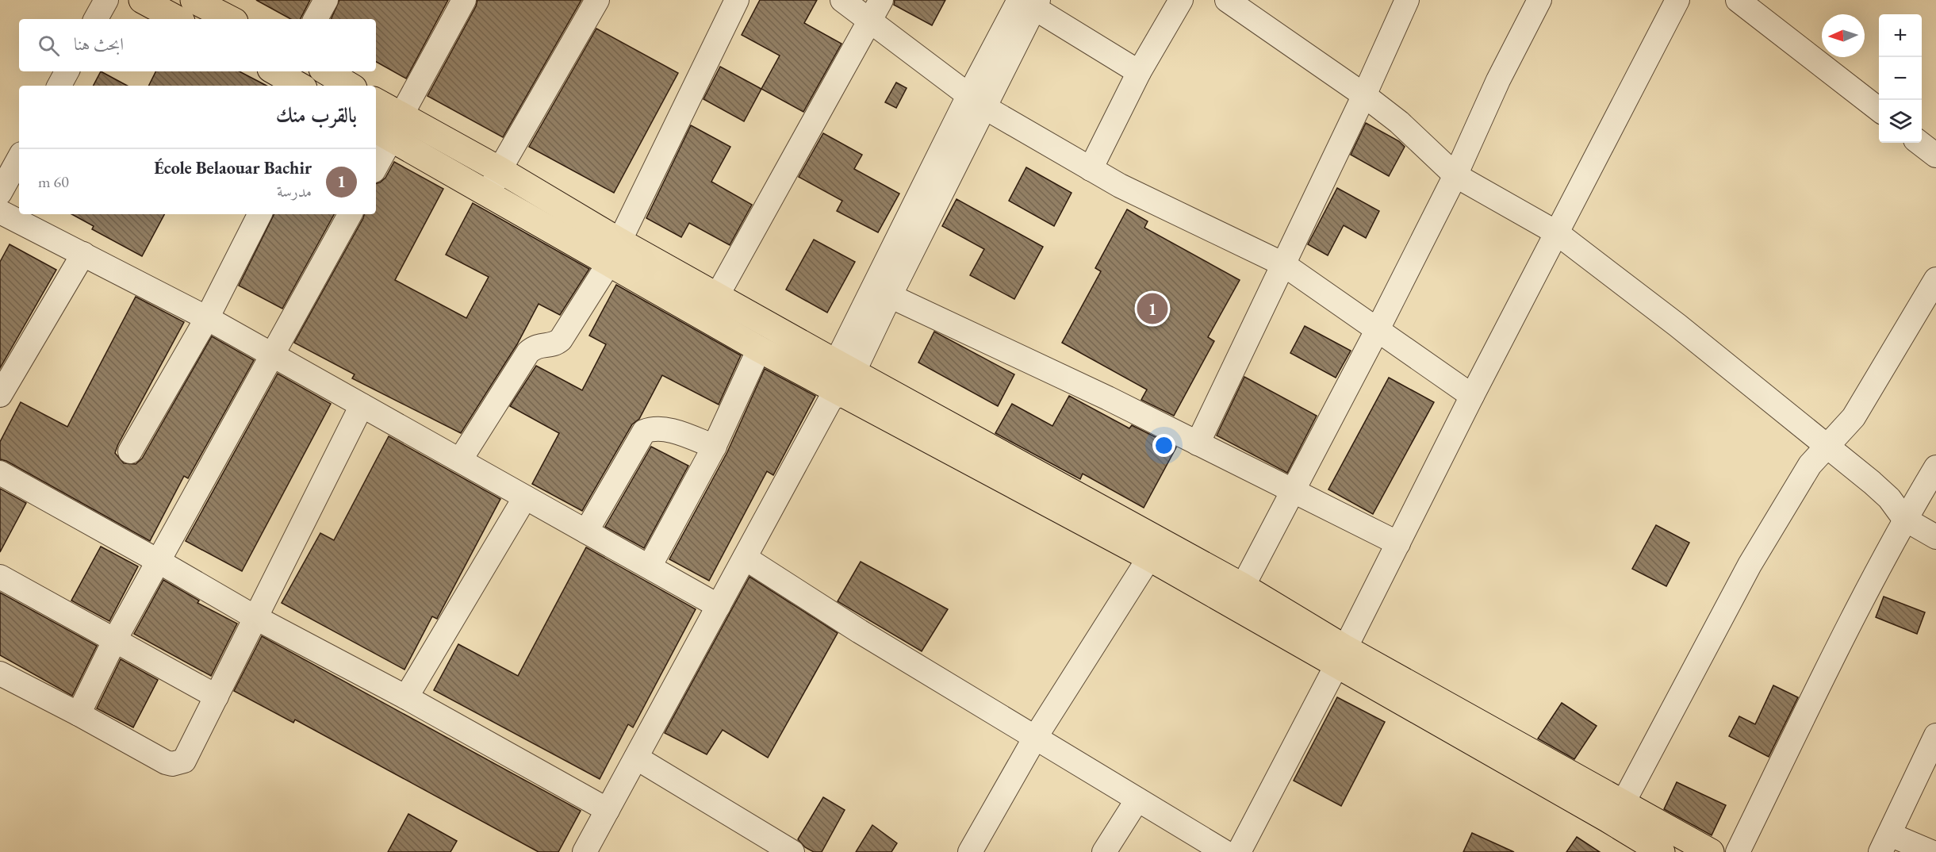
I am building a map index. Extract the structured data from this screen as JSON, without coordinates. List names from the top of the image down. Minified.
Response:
{"north":"left","page":{"map_buttons":["+","−"],"search":"ابحث هنا","heading":"بالقرب منك","list":[{"mark":"1","name":"École Belaouar Bachir","note":"مدرسة","value":"60 m"}],"pins":"1"}}
